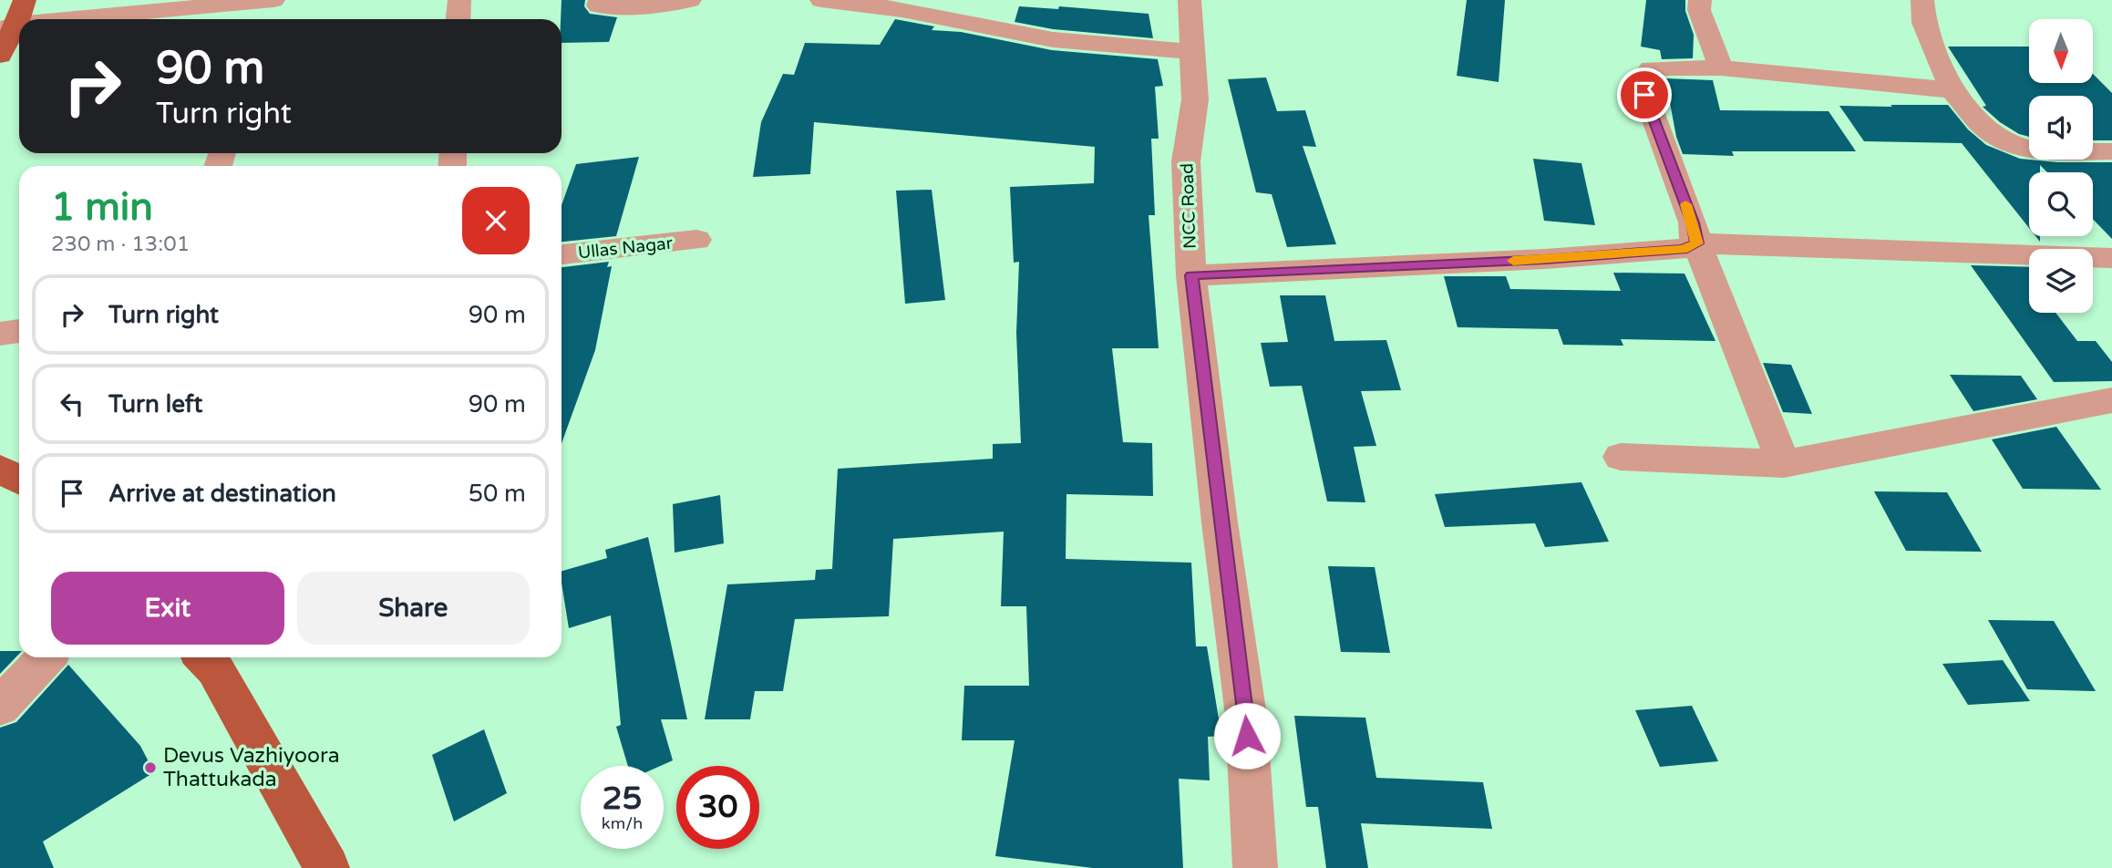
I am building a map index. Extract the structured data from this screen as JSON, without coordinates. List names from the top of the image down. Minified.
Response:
{"streets":{"street":["NCC Road","Ullas Nagar"]},"places":["Devus Vazhiyoora Thattukada"],"north":"bottom","page":{"turn":["90 m","Turn right"],"heading":["1 min","230 m · 13:01"],"list":[{"name":"Turn right","value":"90 m"},{"name":"Turn left","value":"90 m"},{"name":"Arrive at destination","value":"50 m"}],"buttons":["Exit","Share"],"speed":"25 km/h","limit":"30"}}
